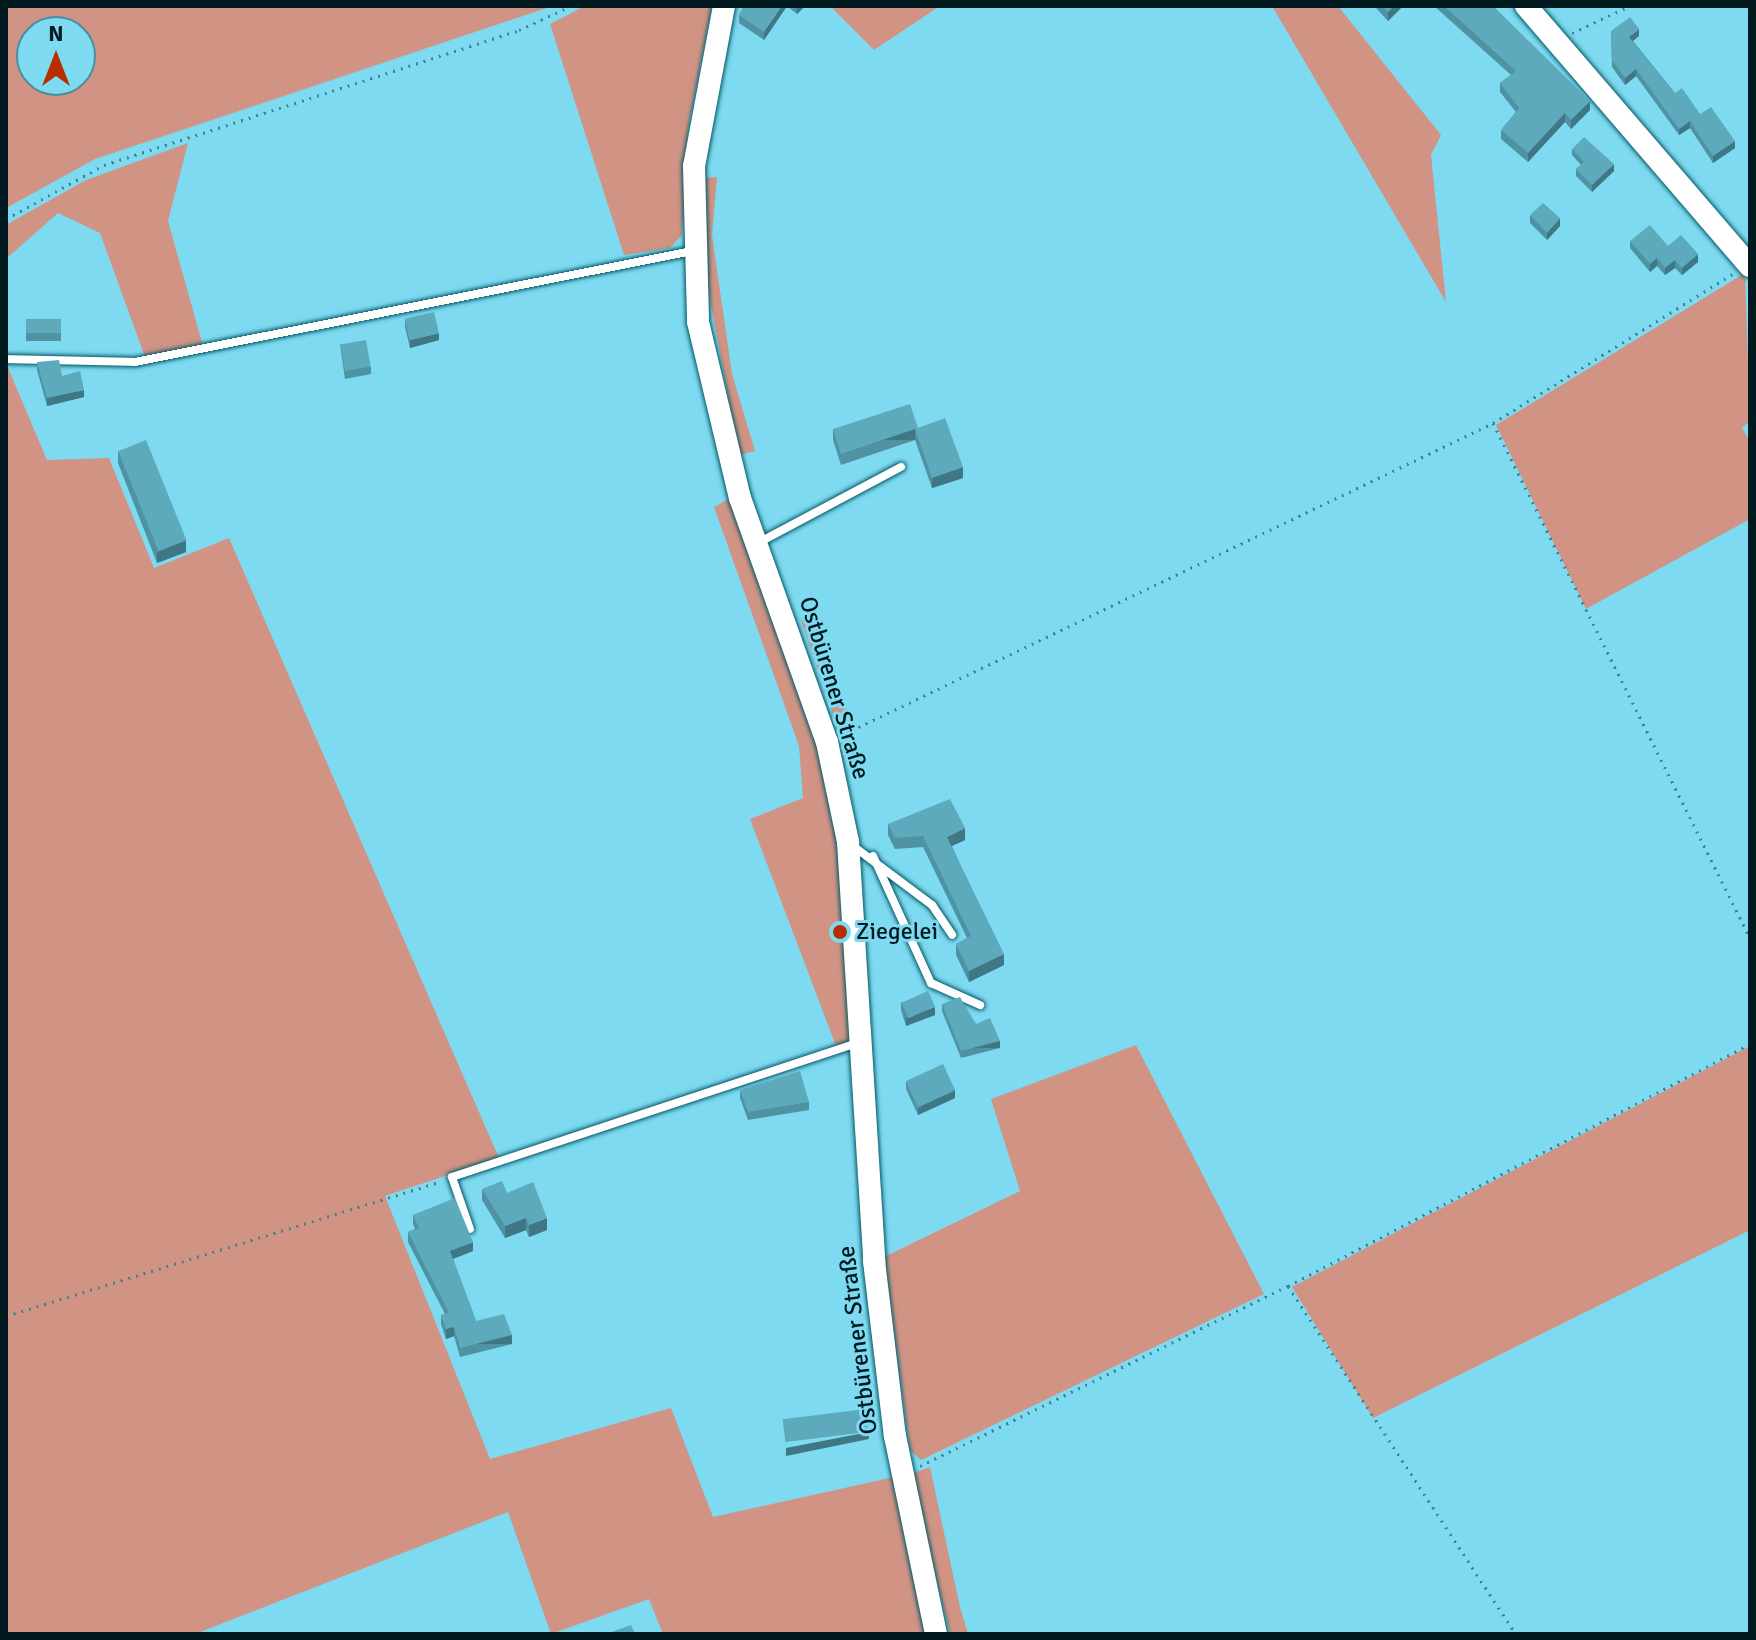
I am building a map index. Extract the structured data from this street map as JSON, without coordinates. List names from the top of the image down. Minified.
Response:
{"streets":{"street":["Ostbürener Straße"]},"places":["Ziegelei"],"north":"top"}
